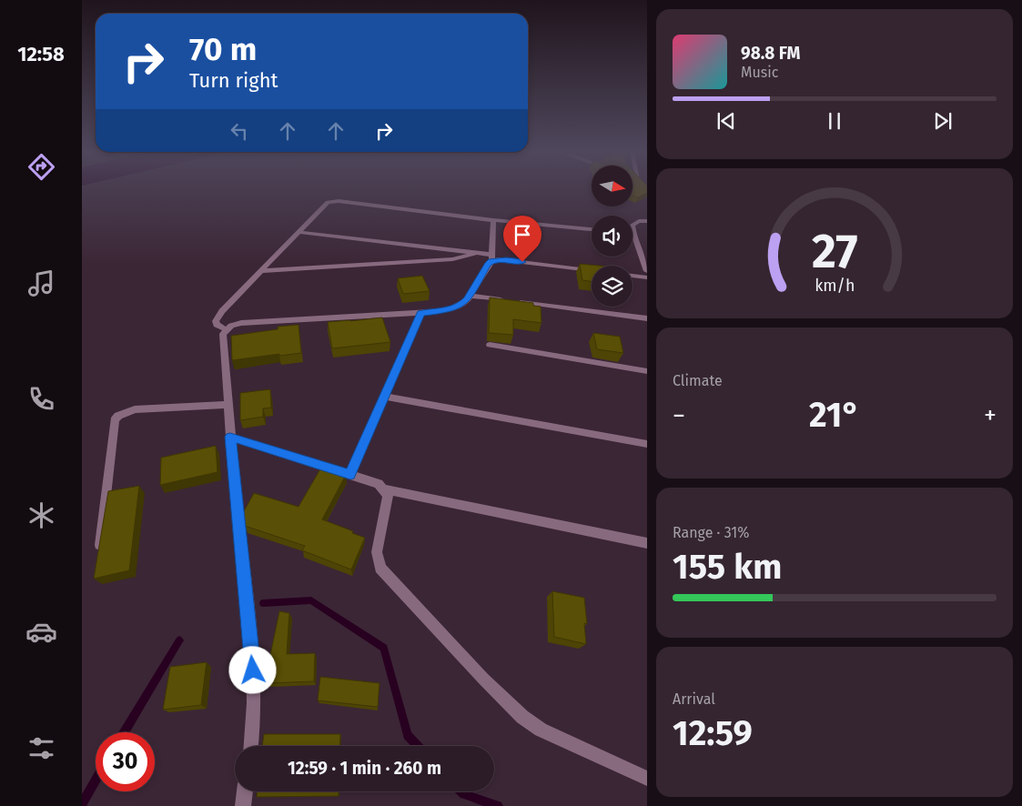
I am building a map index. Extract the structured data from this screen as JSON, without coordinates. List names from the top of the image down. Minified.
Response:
{"north":"right","page":{"tabs":"12:58","turn":["70 m","Turn right"],"song":["98.8 FM","Music"],"tile":["Climate",["Range · 31%","155 km"],["Arrival","12:59"]],"heat":["−","21°","+"],"limit":"30","trip":"12:59 · 1 min · 260 m","gauge":["27","km/h"]}}
